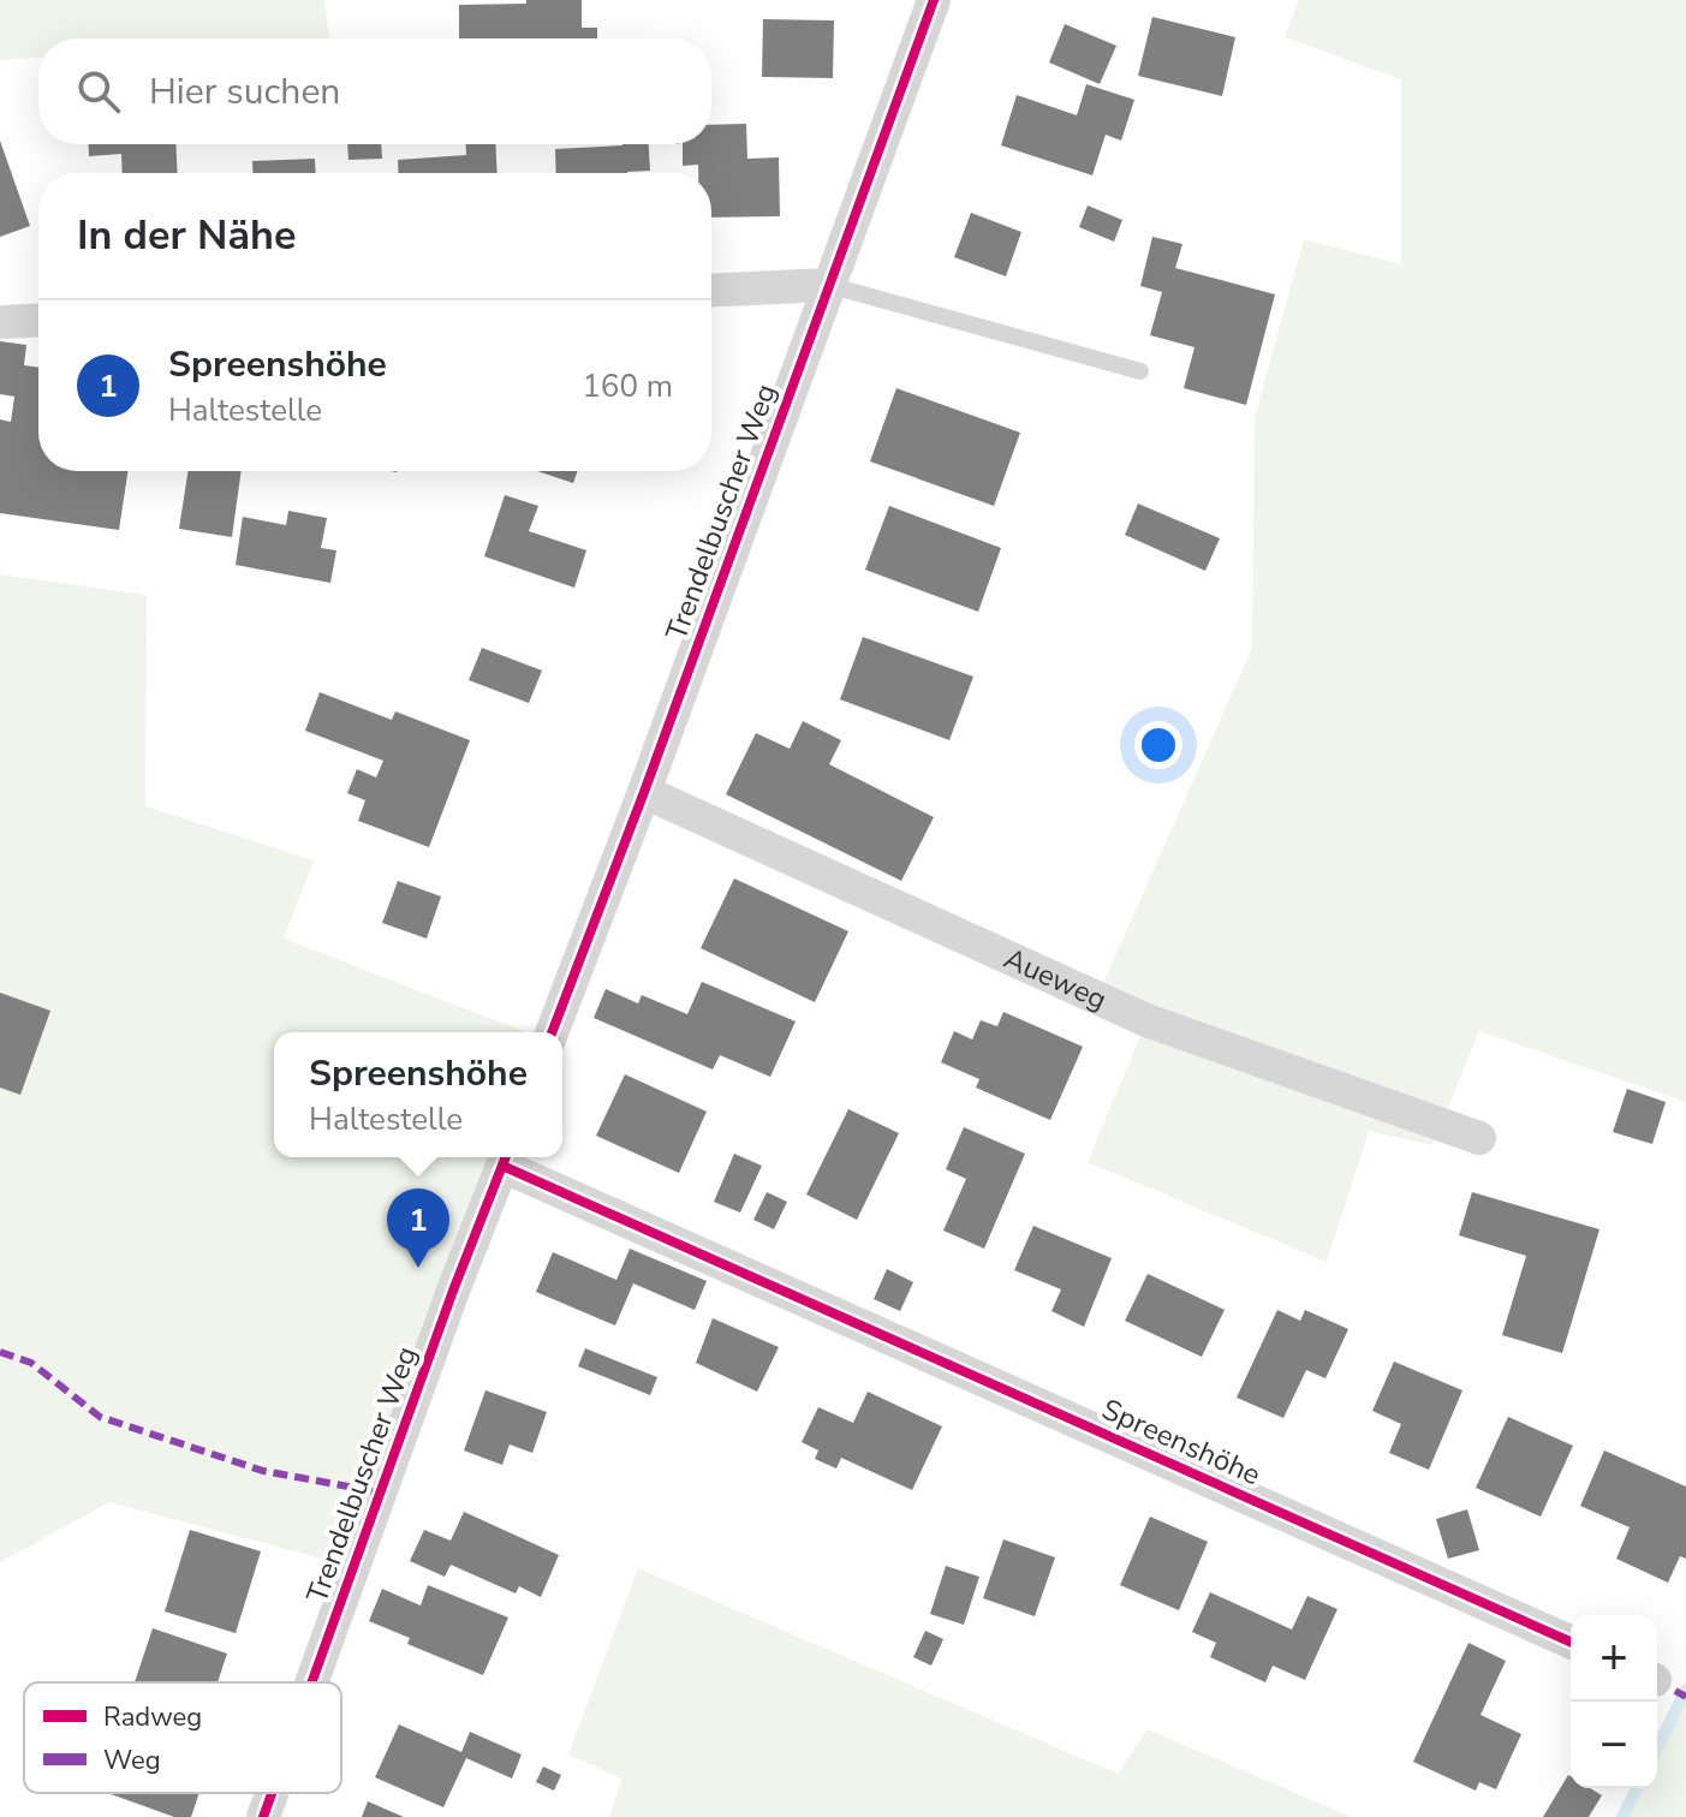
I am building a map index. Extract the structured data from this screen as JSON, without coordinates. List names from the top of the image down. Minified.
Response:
{"streets":{"street":["Trendelbuscher Weg","Aueweg","Spreenshöhe"]},"crossings":[["Trendelbuscher Weg","Aueweg"],["Trendelbuscher Weg","Spreenshöhe"]],"legend":["Radweg","Weg"],"page":{"search":"Hier suchen","heading":"In der Nähe","list":[{"mark":"1","name":"Spreenshöhe","note":"Haltestelle","value":"160 m"}],"popup":["Spreenshöhe","Haltestelle"],"pins":"1","map_buttons":["+","−"]}}
